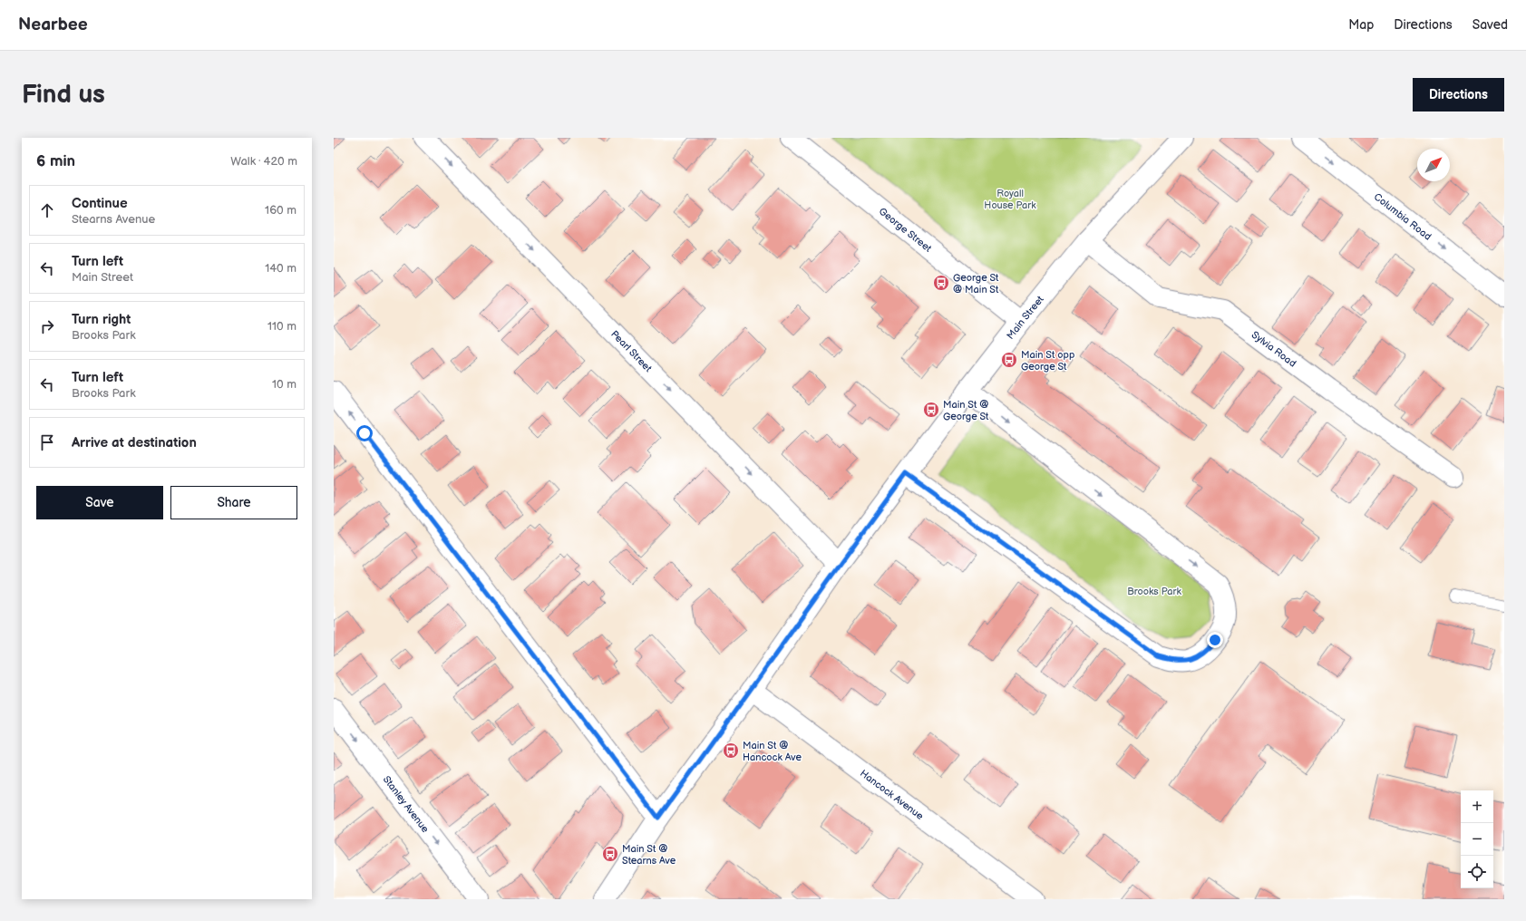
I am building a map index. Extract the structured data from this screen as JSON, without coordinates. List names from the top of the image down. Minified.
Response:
{"streets":{"street":["Columbia Road","George Street","Main Street","Sylvia Road","Pearl Street","Hancock Avenue","Stanley Avenue"]},"crossings":[["George Street","Main Street"],["Main Street","Sylvia Road"],["Main Street","Pearl Street"],["Main Street","Hancock Avenue"]],"one_way":["Columbia Road","Pearl Street","Stanley Avenue"],"parks":["Royall House Park","Brooks Park"],"places":{"bus stop":["George St @ Main St","Main St opp George St","Main St @ George St","Main St @ Hancock Ave","Main St @ Stearns Ave"]},"north":"top right","page":{"header":"Nearbee","nav":["Map","Directions","Saved"],"buttons":["Directions",["Save","Share"]],"title":"Find us","heading":["6 min","Walk · 420 m"],"list":[["Continue","Stearns Avenue","160 m"],["Turn left","Main Street","140 m"],["Turn right","Brooks Park","110 m"],["Turn left","Brooks Park","10 m"],"Arrive at destination"],"map_buttons":["+","−"]}}
